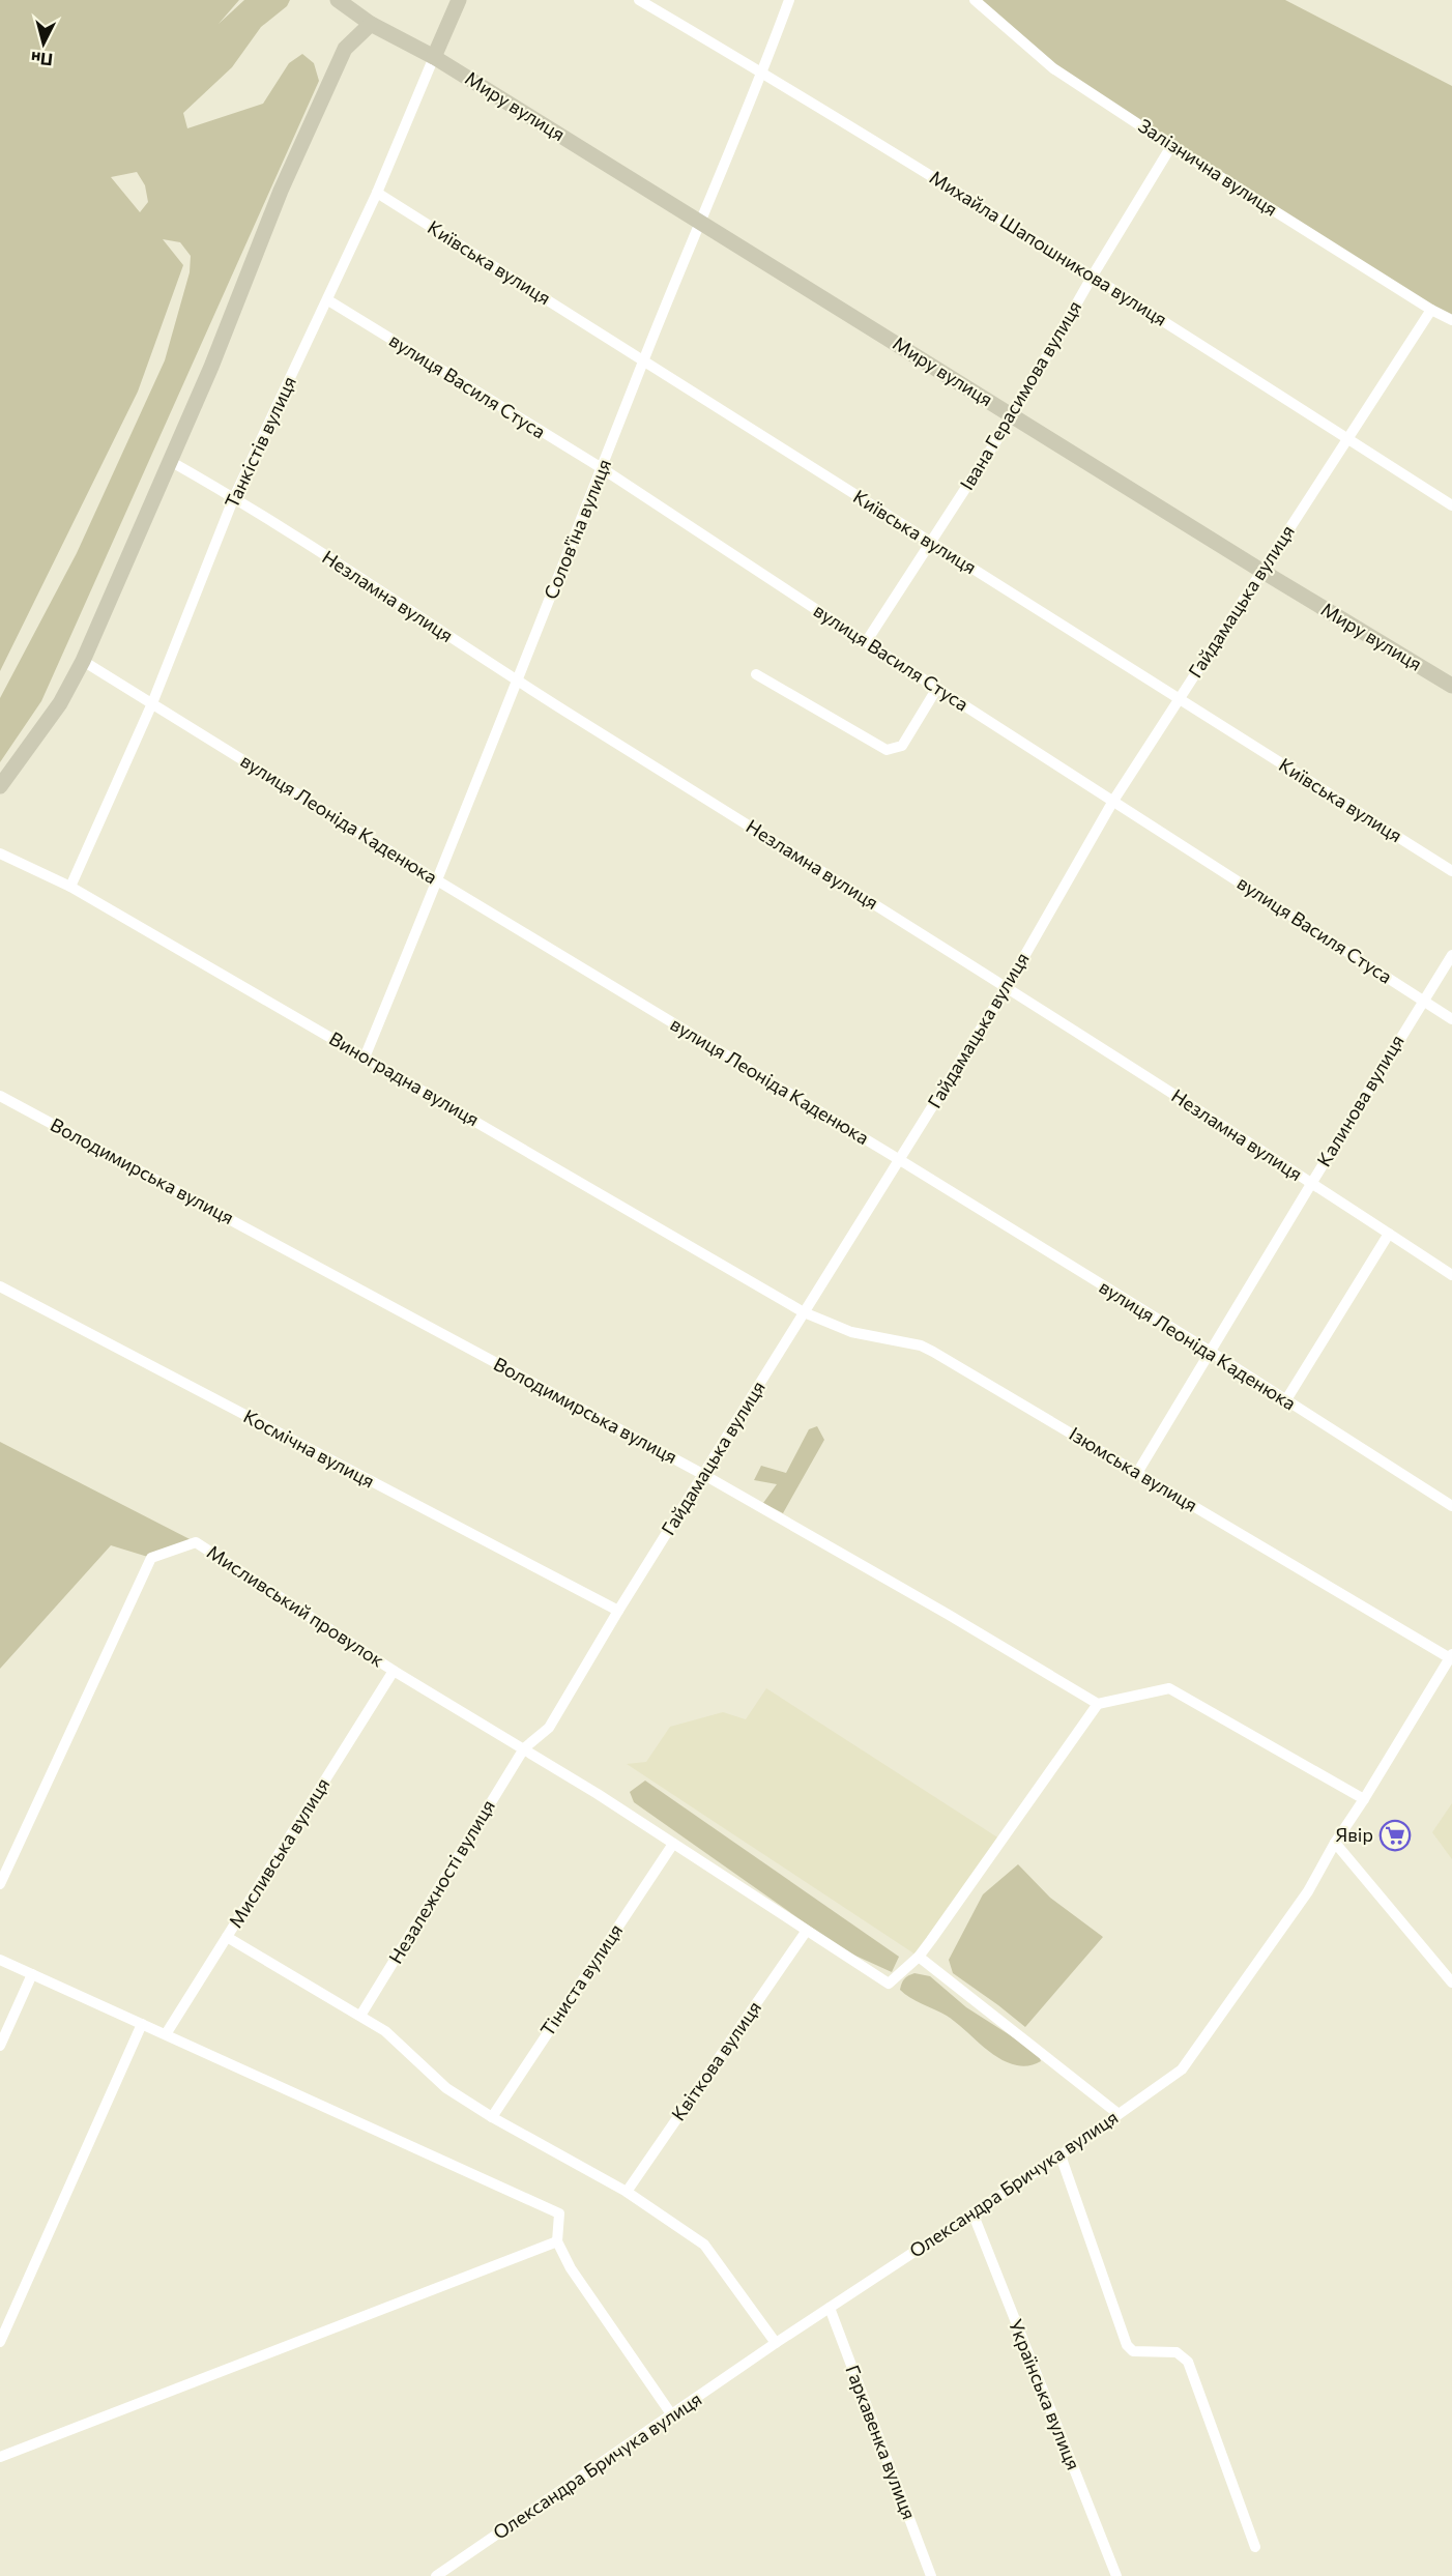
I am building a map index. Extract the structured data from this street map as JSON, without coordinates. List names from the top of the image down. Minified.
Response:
{"streets":{"main road":["Миру вулиця","Танкістів вулиця"],"street":["Залізнична вулиця","Михайла Шапошникова вулиця","Київська вулиця","вулиця Василя Стуса","Івана Герасимова вулиця","Солов'їна вулиця","Незламна вулиця","Гайдамацька вулиця","вулиця Леоніда Каденюка","Виноградна вулиця","Калинова вулиця","Володимирська вулиця","Космічна вулиця","Ізюмська вулиця","Мисливський провулок","Мисливська вулиця","Незалежності вулиця","Тіниста вулиця","Квіткова вулиця","Олександра Бричука вулиця","Українська вулиця","Гаркавенка вулиця"]},"crossings":[["Миру вулиця","Івана Герасимова вулиця"],["Миру вулиця","Танкістів вулиця"],["Миру вулиця","Солов'їна вулиця"],["Миру вулиця","Гайдамацька вулиця"],["Залізнична вулиця","Івана Герасимова вулиця"],["Залізнична вулиця","Гайдамацька вулиця"],["Михайла Шапошникова вулиця","Івана Герасимова вулиця"],["Михайла Шапошникова вулиця","Солов'їна вулиця"],["Михайла Шапошникова вулиця","Гайдамацька вулиця"],["Київська вулиця","Івана Герасимова вулиця"],["Київська вулиця","Танкістів вулиця"],["Київська вулиця","Солов'їна вулиця"],["Київська вулиця","Гайдамацька вулиця"],["вулиця Василя Стуса","Івана Герасимова вулиця"],["вулиця Василя Стуса","Танкістів вулиця"],["вулиця Василя Стуса","Солов'їна вулиця"],["вулиця Василя Стуса","Гайдамацька вулиця"],["вулиця Василя Стуса","Калинова вулиця"],["Танкістів вулиця","Незламна вулиця"],["Танкістів вулиця","вулиця Леоніда Каденюка"],["Танкістів вулиця","Виноградна вулиця"],["Солов'їна вулиця","Незламна вулиця"],["Солов'їна вулиця","вулиця Леоніда Каденюка"],["Солов'їна вулиця","Виноградна вулиця"],["Незламна вулиця","Гайдамацька вулиця"],["Незламна вулиця","Калинова вулиця"],["Гайдамацька вулиця","вулиця Леоніда Каденюка"],["Гайдамацька вулиця","Виноградна вулиця"],["Гайдамацька вулиця","Володимирська вулиця"],["Гайдамацька вулиця","Космічна вулиця"],["Гайдамацька вулиця","Ізюмська вулиця"],["Гайдамацька вулиця","Мисливський провулок"],["Гайдамацька вулиця","Незалежності вулиця"],["вулиця Леоніда Каденюка","Калинова вулиця"],["Виноградна вулиця","Ізюмська вулиця"],["Калинова вулиця","Ізюмська вулиця"],["Ізюмська вулиця","Олександра Бричука вулиця"],["Мисливський провулок","Мисливська вулиця"],["Мисливський провулок","Незалежності вулиця"],["Мисливський провулок","Тіниста вулиця"],["Мисливський провулок","Квіткова вулиця"],["Олександра Бричука вулиця","Українська вулиця"],["Олександра Бричука вулиця","Гаркавенка вулиця"]],"places":{"supermarket":["Явiр"]},"north":"bottom"}
